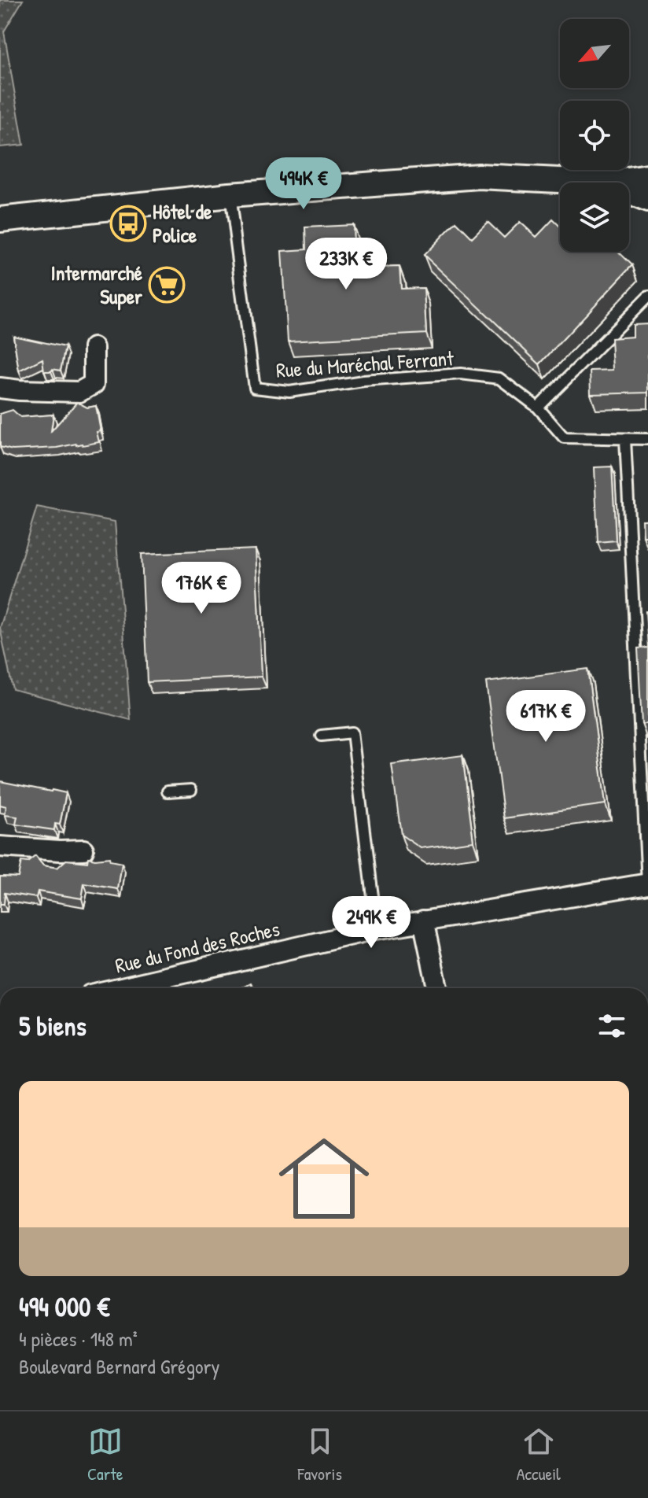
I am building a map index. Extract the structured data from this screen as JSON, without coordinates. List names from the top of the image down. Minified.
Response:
{"streets":{"street":["Rue du Fond des Roches"],"lane":["Rue du Maréchal Ferrant"]},"places":{"bus stop":["Hôtel de Police"],"supermarket":["Intermarché Super"]},"north":"bottom left","page":{"price":["494K €","233K €","176K €","617K €","249K €"],"heading":"5 biens","list":[{"name":"494 000 €","note":"4 pièces · 148 m² · Boulevard Bernard Grégory"}],"tabs":["Carte","Favoris","Accueil"]}}
